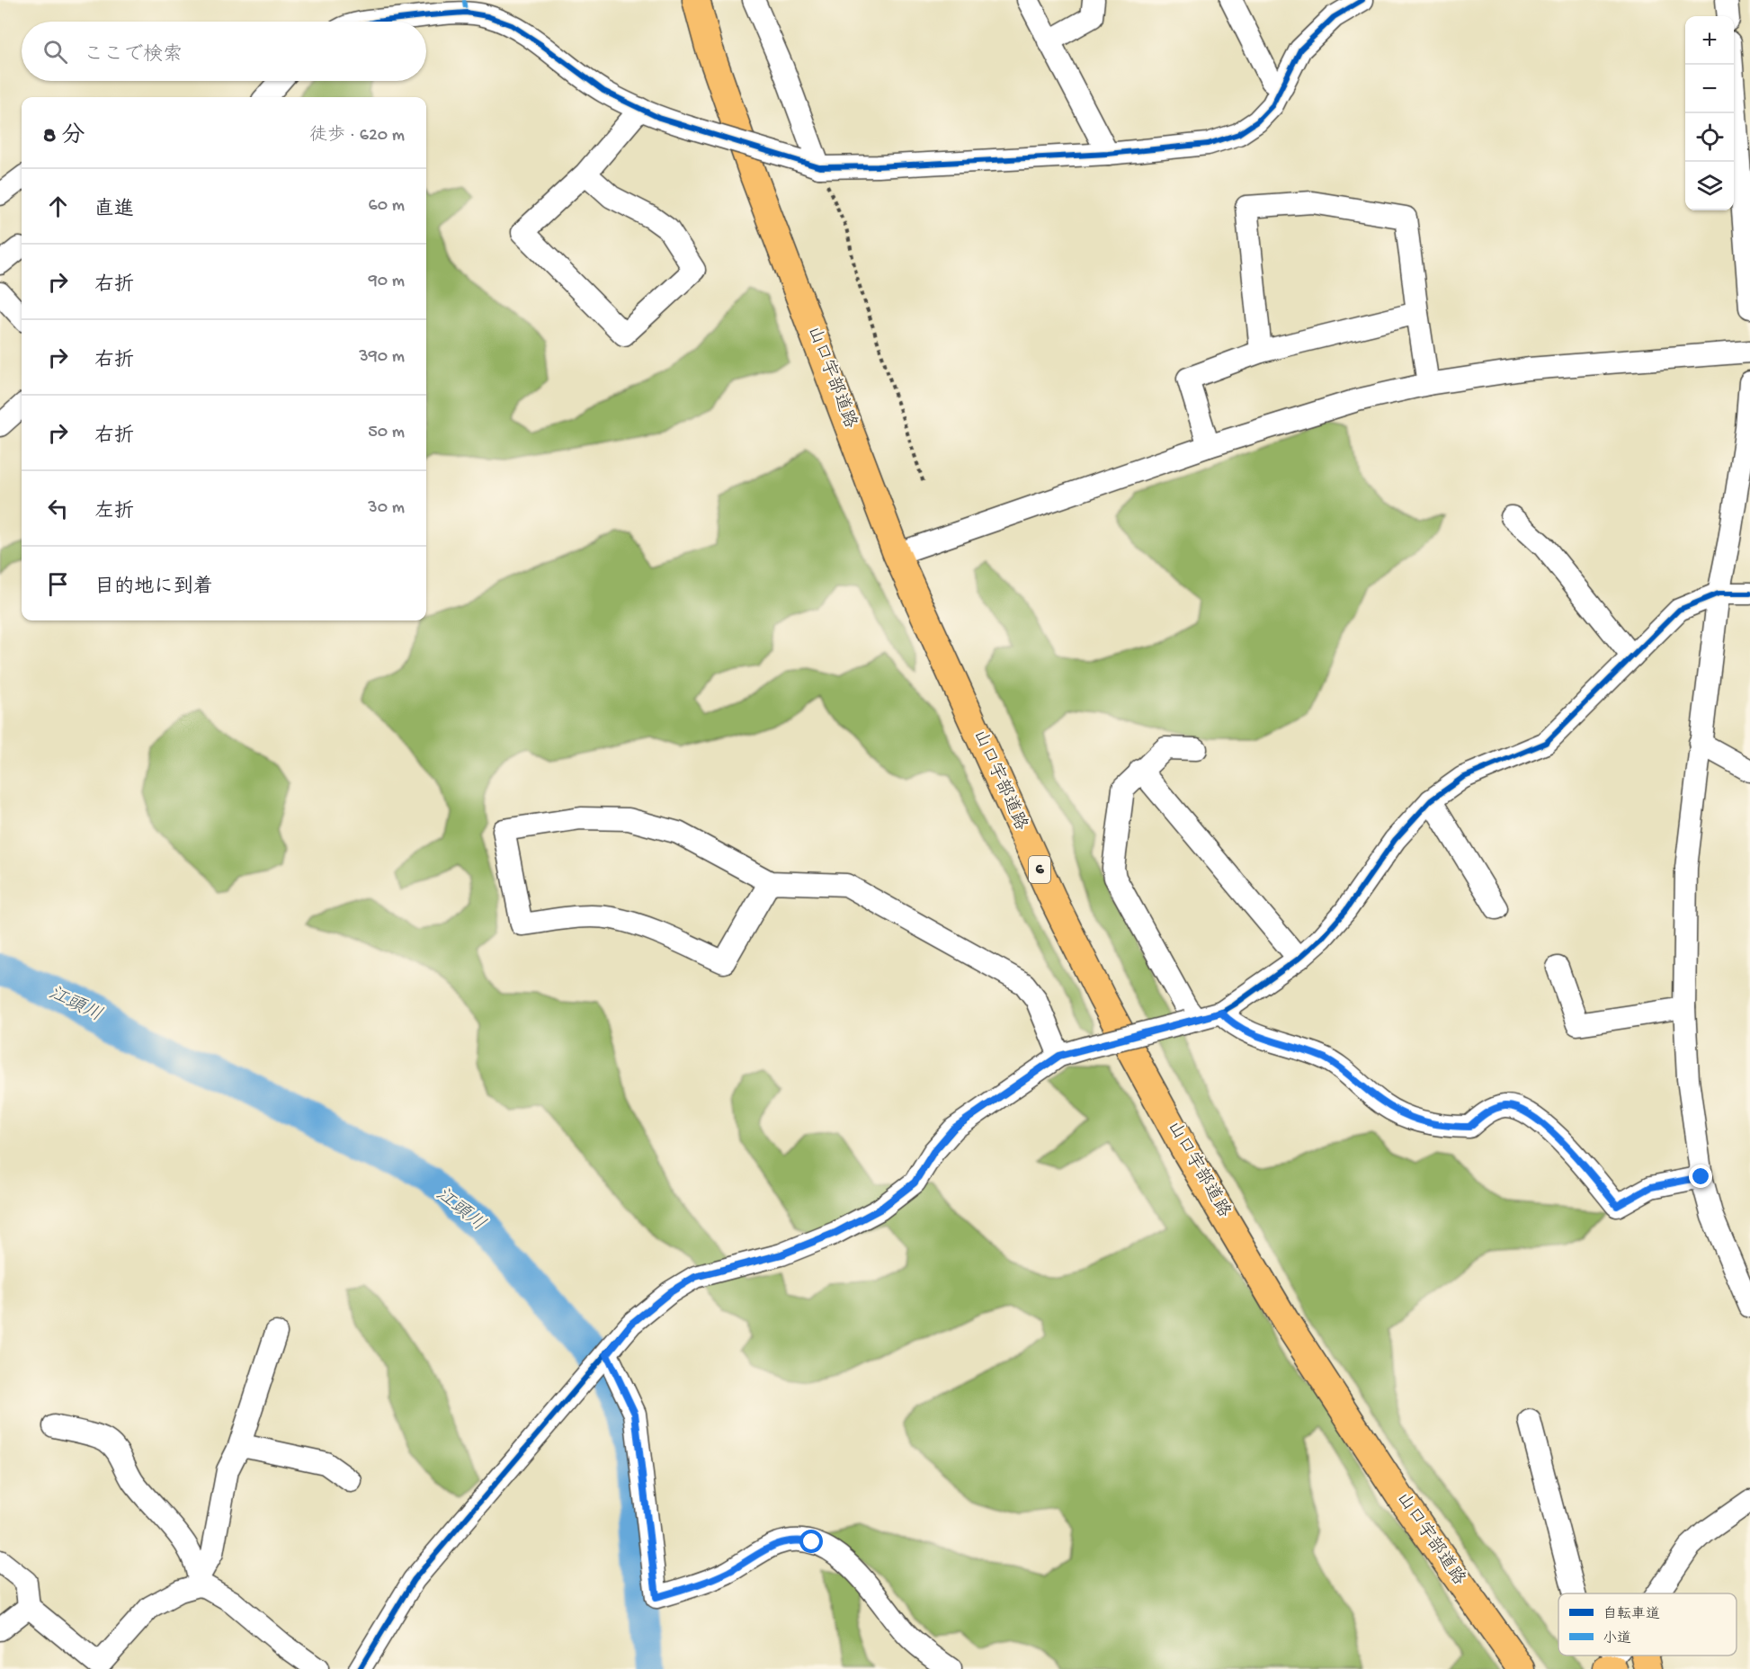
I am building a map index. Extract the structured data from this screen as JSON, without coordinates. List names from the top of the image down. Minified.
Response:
{"streets":{"main road":["山口宇部道路","6"]},"water":["江頭川"],"legend":["自転車道","小道"],"page":{"map_buttons":["+","−"],"search":"ここで検索","heading":["8 分","徒歩 · 620 m"],"list":[["直進","60 m"],["右折","90 m"],["右折","390 m"],["右折","50 m"],["左折","30 m"],"目的地に到着"]}}
